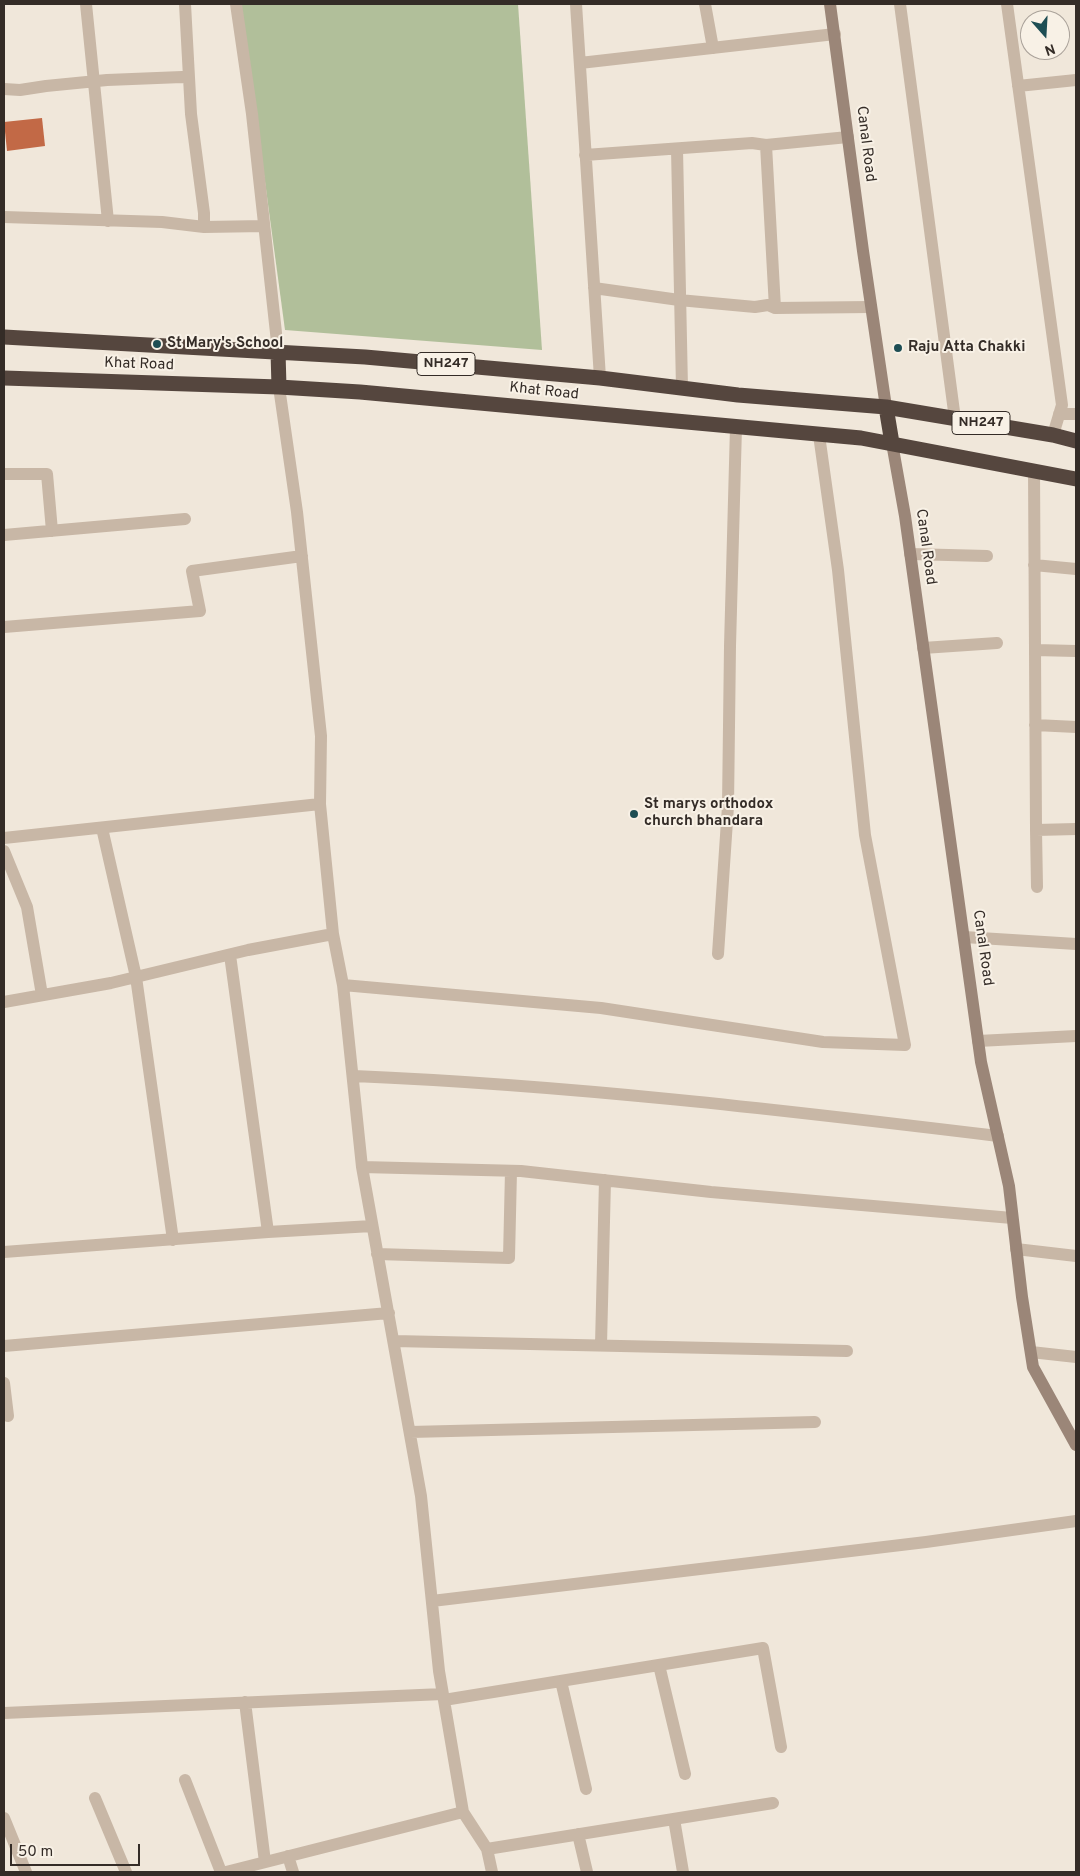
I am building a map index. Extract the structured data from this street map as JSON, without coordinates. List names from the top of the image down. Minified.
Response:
{"streets":{"highway":["NH247","Khat Road"],"street":["Canal Road"]},"crossings":[["Canal Road","Khat Road"]],"places":["St Mary's School","Raju Atta Chakki","St marys orthodox church bhandara"],"scale_bar":"50 m","north":"bottom"}
